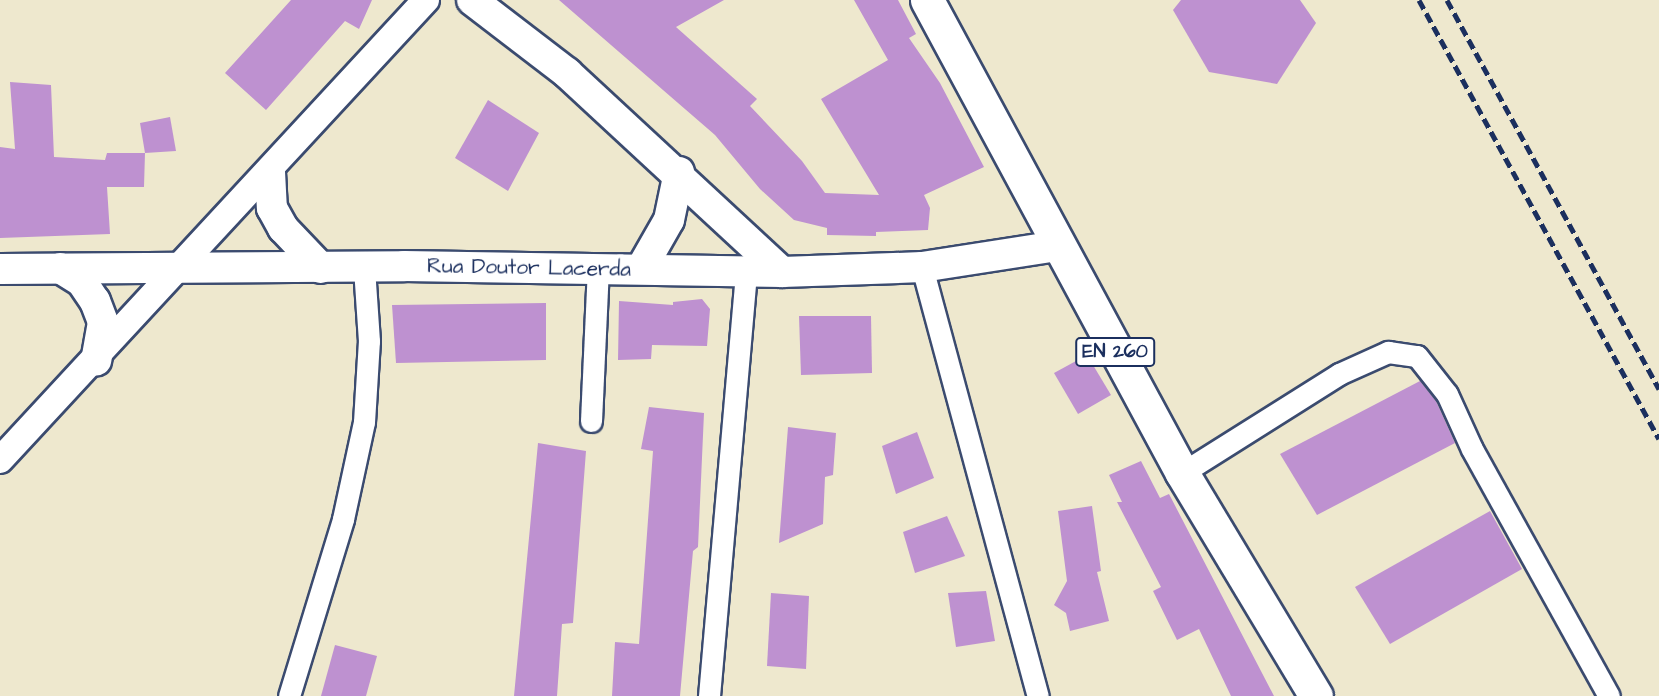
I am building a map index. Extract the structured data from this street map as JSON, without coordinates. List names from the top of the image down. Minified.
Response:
{"streets":{"main road":["Rua Doutor Lacerda","EN 260"]},"crossings":[["Rua Doutor Lacerda","EN 260"]]}
